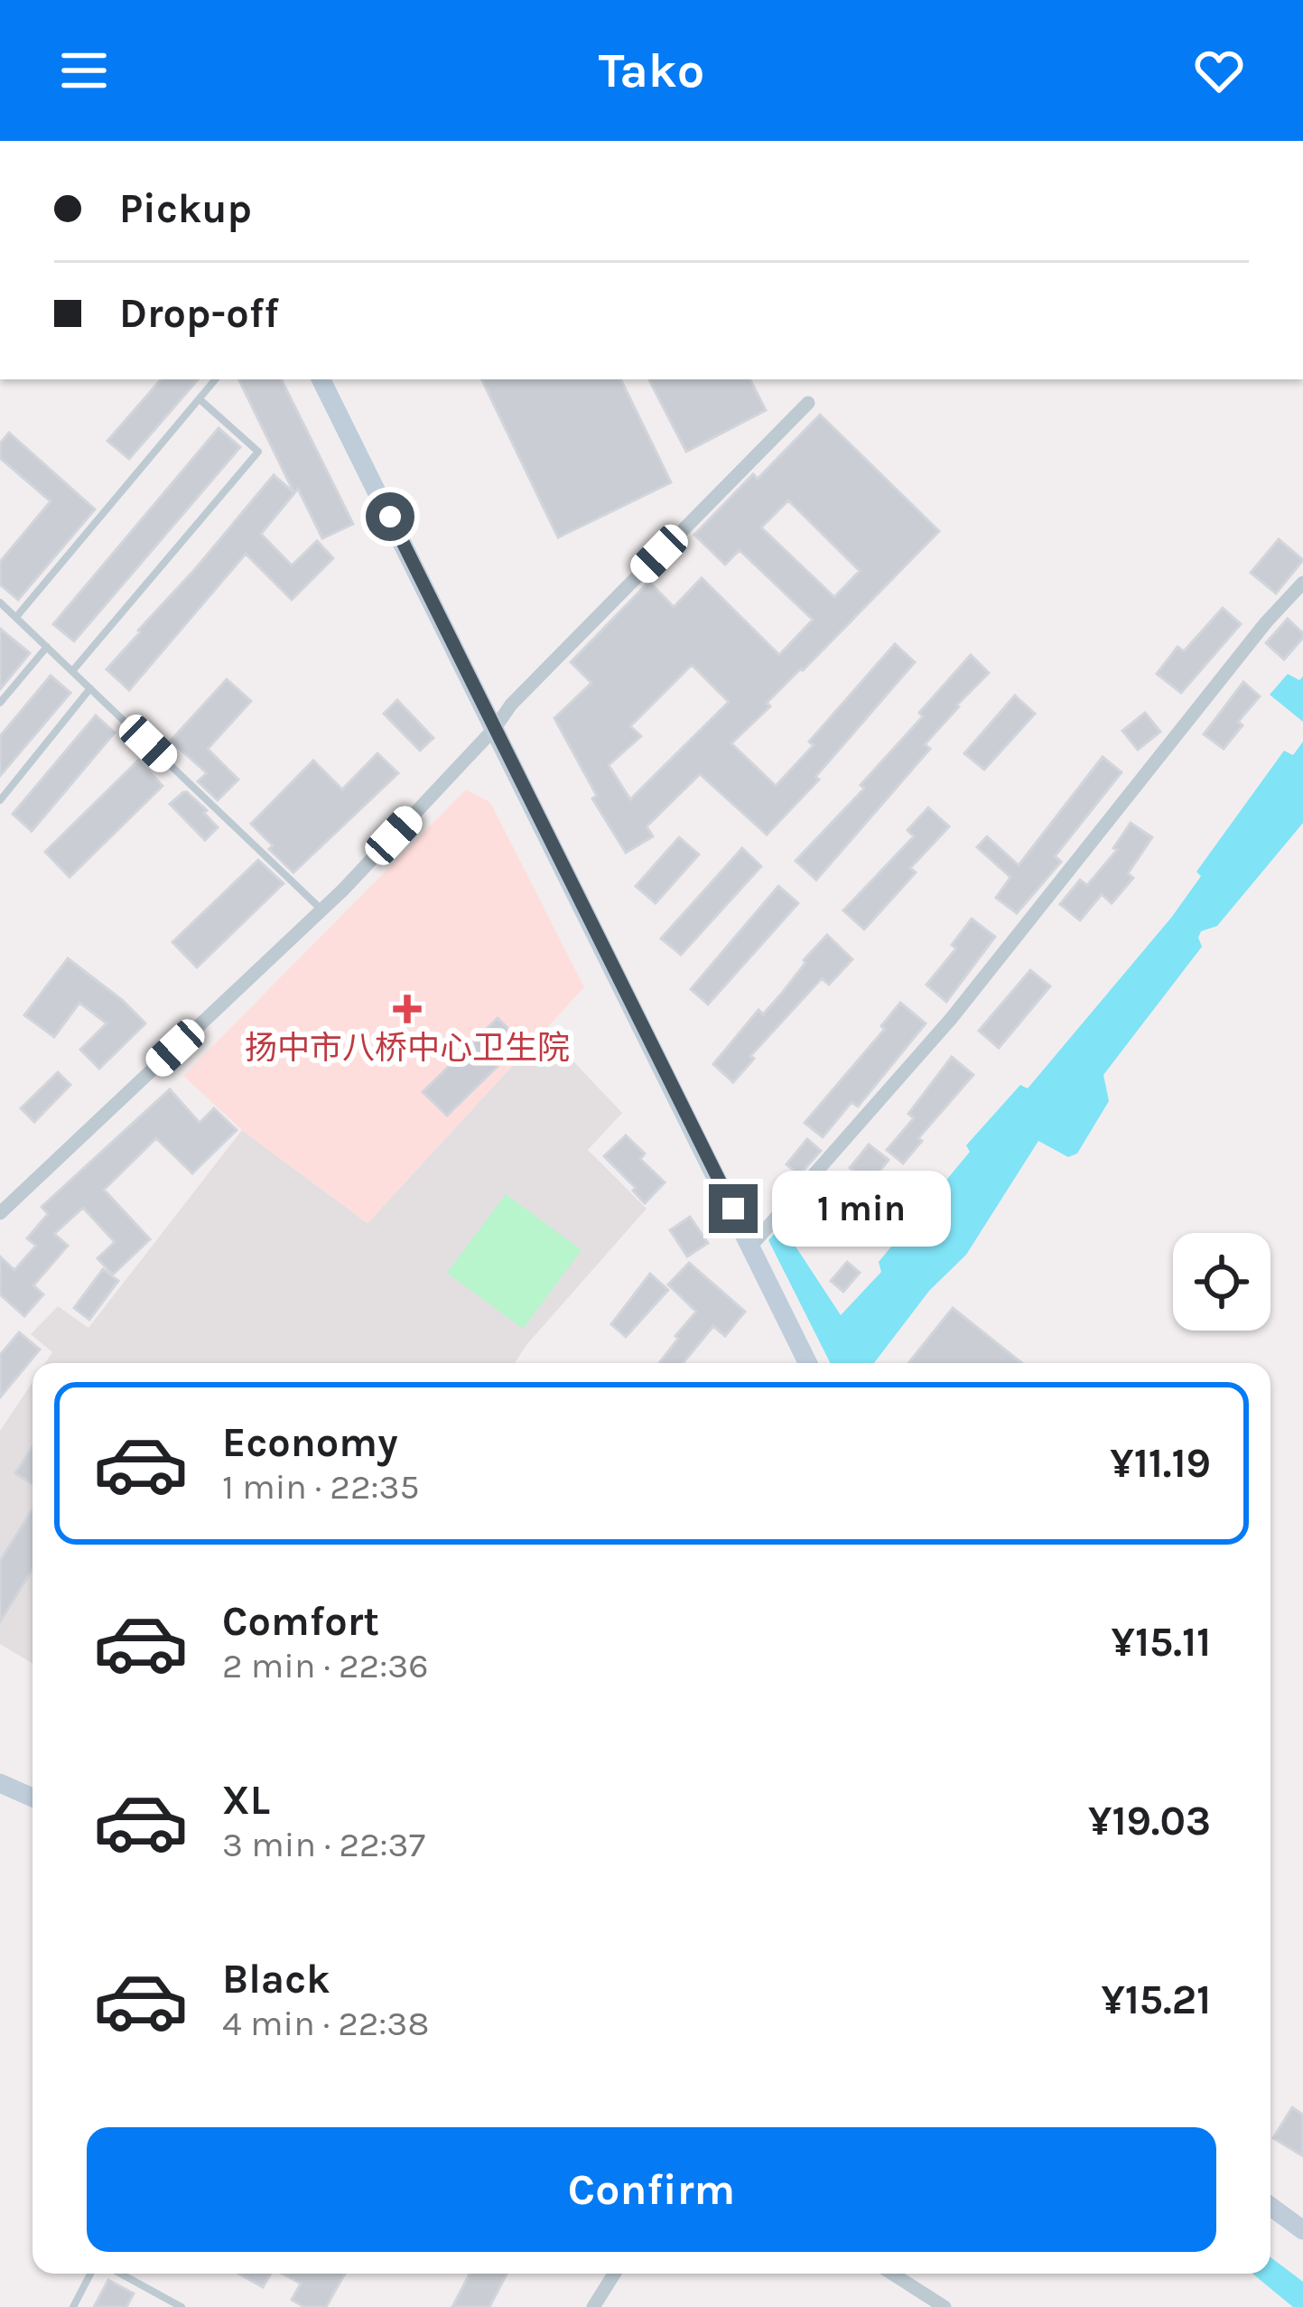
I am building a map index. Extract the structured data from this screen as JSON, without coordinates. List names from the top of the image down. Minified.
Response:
{"places":{"health":["扬中市八桥中心卫生院"]},"page":{"header":"Tako","banner":["Pickup","Drop-off"],"bubble":"1 min","list":[{"name":"Economy","note":"1 min · 22:35","value":"¥11.19"},{"name":"Comfort","note":"2 min · 22:36","value":"¥15.11"},{"name":"XL","note":"3 min · 22:37","value":"¥19.03"},{"name":"Black","note":"4 min · 22:38","value":"¥15.21"}],"buttons":"Confirm"}}
